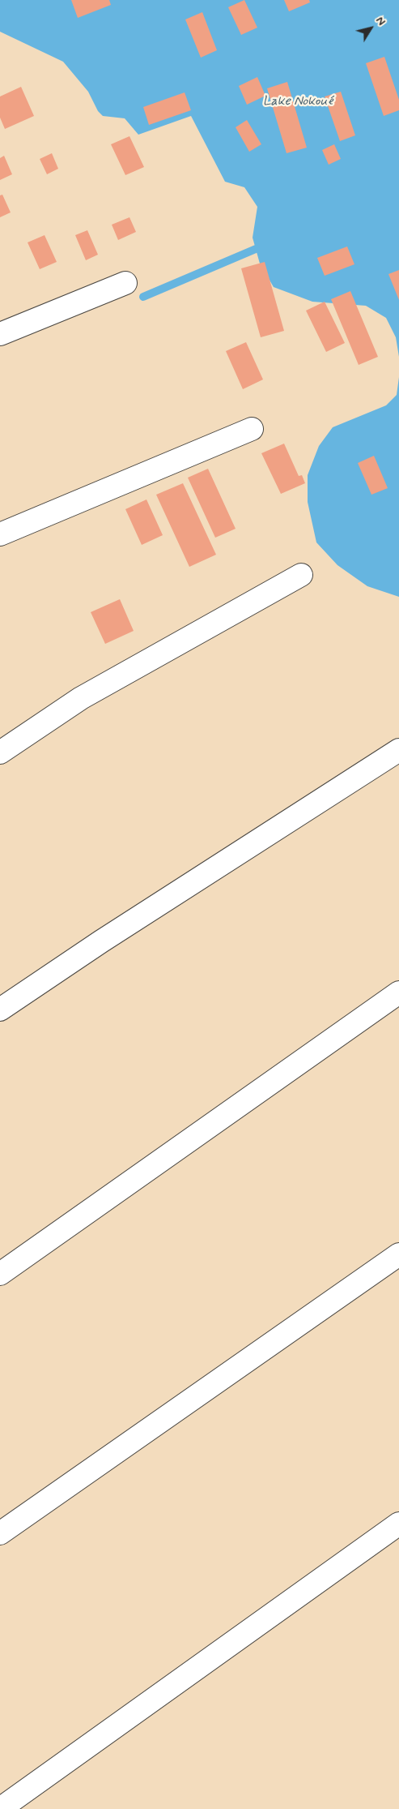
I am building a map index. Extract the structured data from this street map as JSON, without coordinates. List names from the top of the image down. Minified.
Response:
{"water":["Lake Nokoué"],"north":"top right"}
